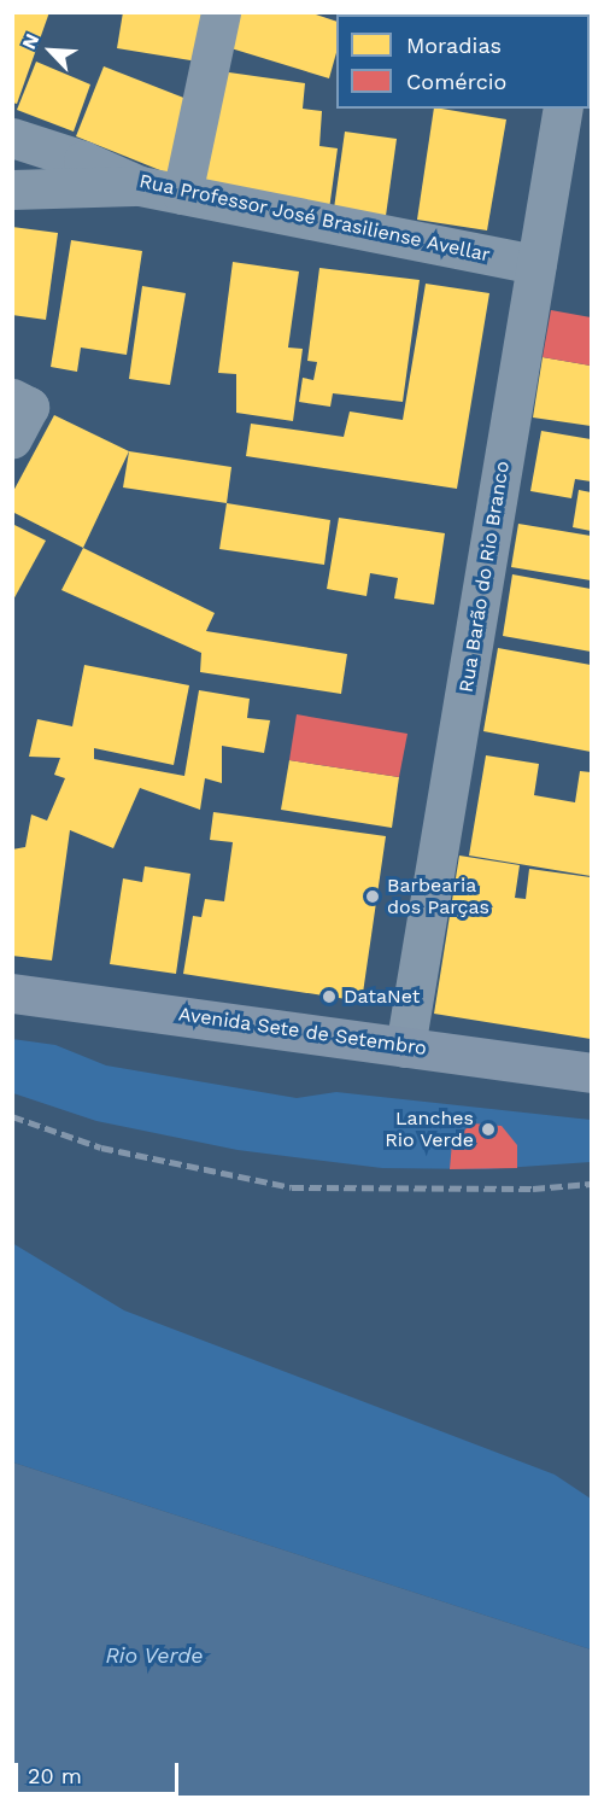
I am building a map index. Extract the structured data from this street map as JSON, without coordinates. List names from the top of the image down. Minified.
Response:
{"streets":{"main road":["Avenida Sete de Setembro"],"street":["Rua Professor José Brasiliense Avellar","Rua Barão do Rio Branco"]},"crossings":[["Rua Professor José Brasiliense Avellar","Rua Barão do Rio Branco"],["Rua Barão do Rio Branco","Avenida Sete de Setembro"]],"water":["Rio Verde"],"places":["Barbearia dos Parças","DataNet","Lanches Rio Verde"],"legend":["Moradias","Comércio"],"scale_bar":"20 m","north":"top left"}
